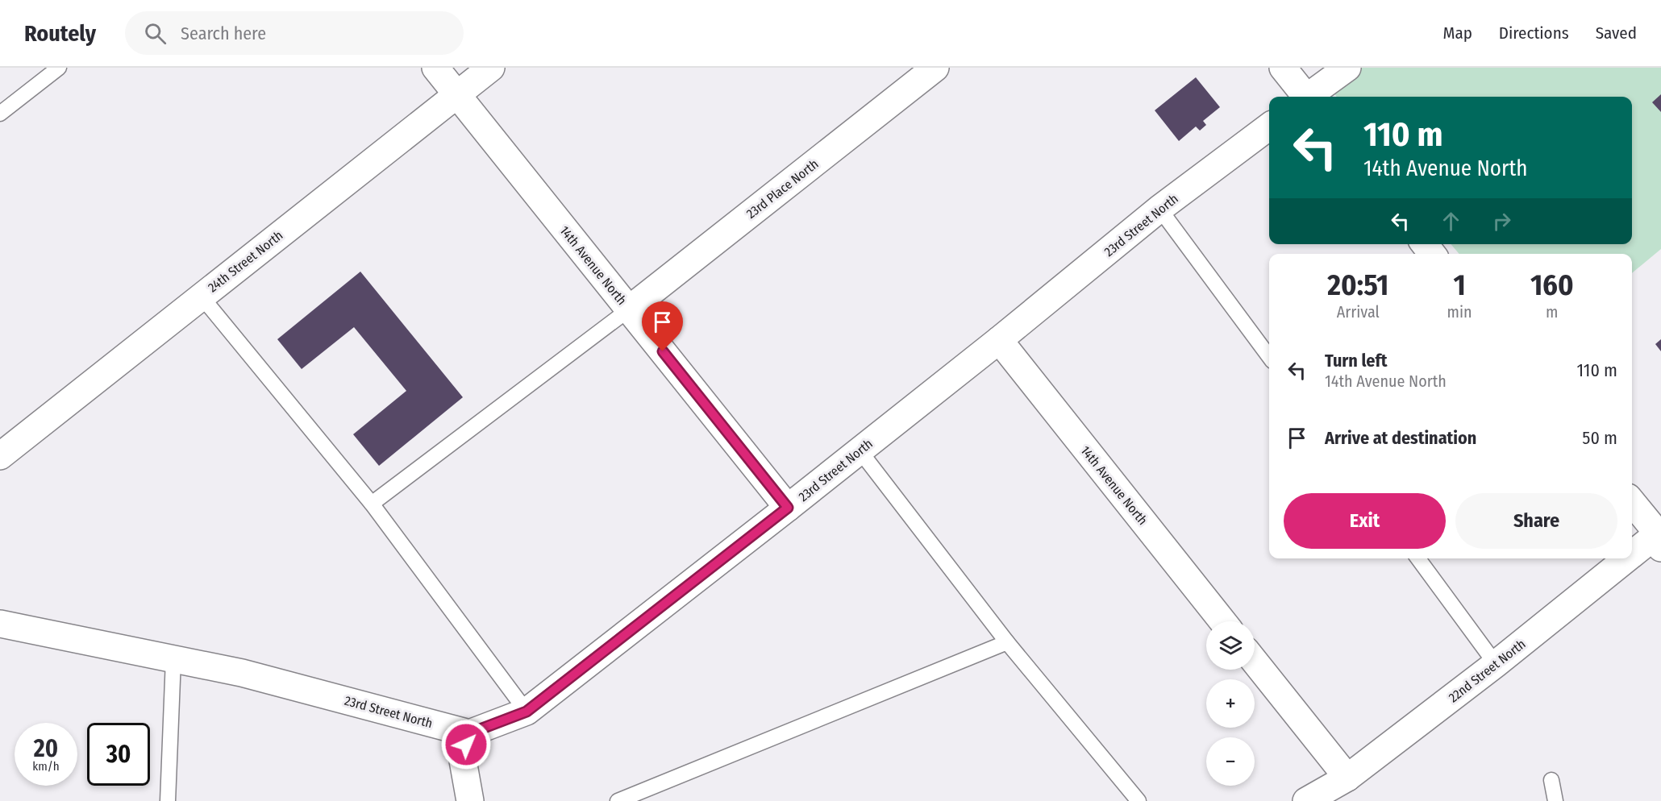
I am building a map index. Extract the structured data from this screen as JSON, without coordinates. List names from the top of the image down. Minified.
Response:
{"streets":{"street":["23rd Place North","23rd Street North","24th Street North","14th Avenue North","22nd Street North"]},"crossings":[["23rd Place North","14th Avenue North"],["23rd Street North","14th Avenue North"],["24th Street North","14th Avenue North"]],"page":{"header":"Routely","search":"Search here","nav":["Map","Directions","Saved"],"turn":["110 m","14th Avenue North"],"eta":["20:51","Arrival","1","min","160","m"],"list":[{"name":"Turn left","note":"14th Avenue North","value":"110 m"},{"name":"Arrive at destination","value":"50 m"}],"buttons":["Exit","Share"],"map_buttons":["+","−"],"speed":"20 km/h","limit":"30"}}
